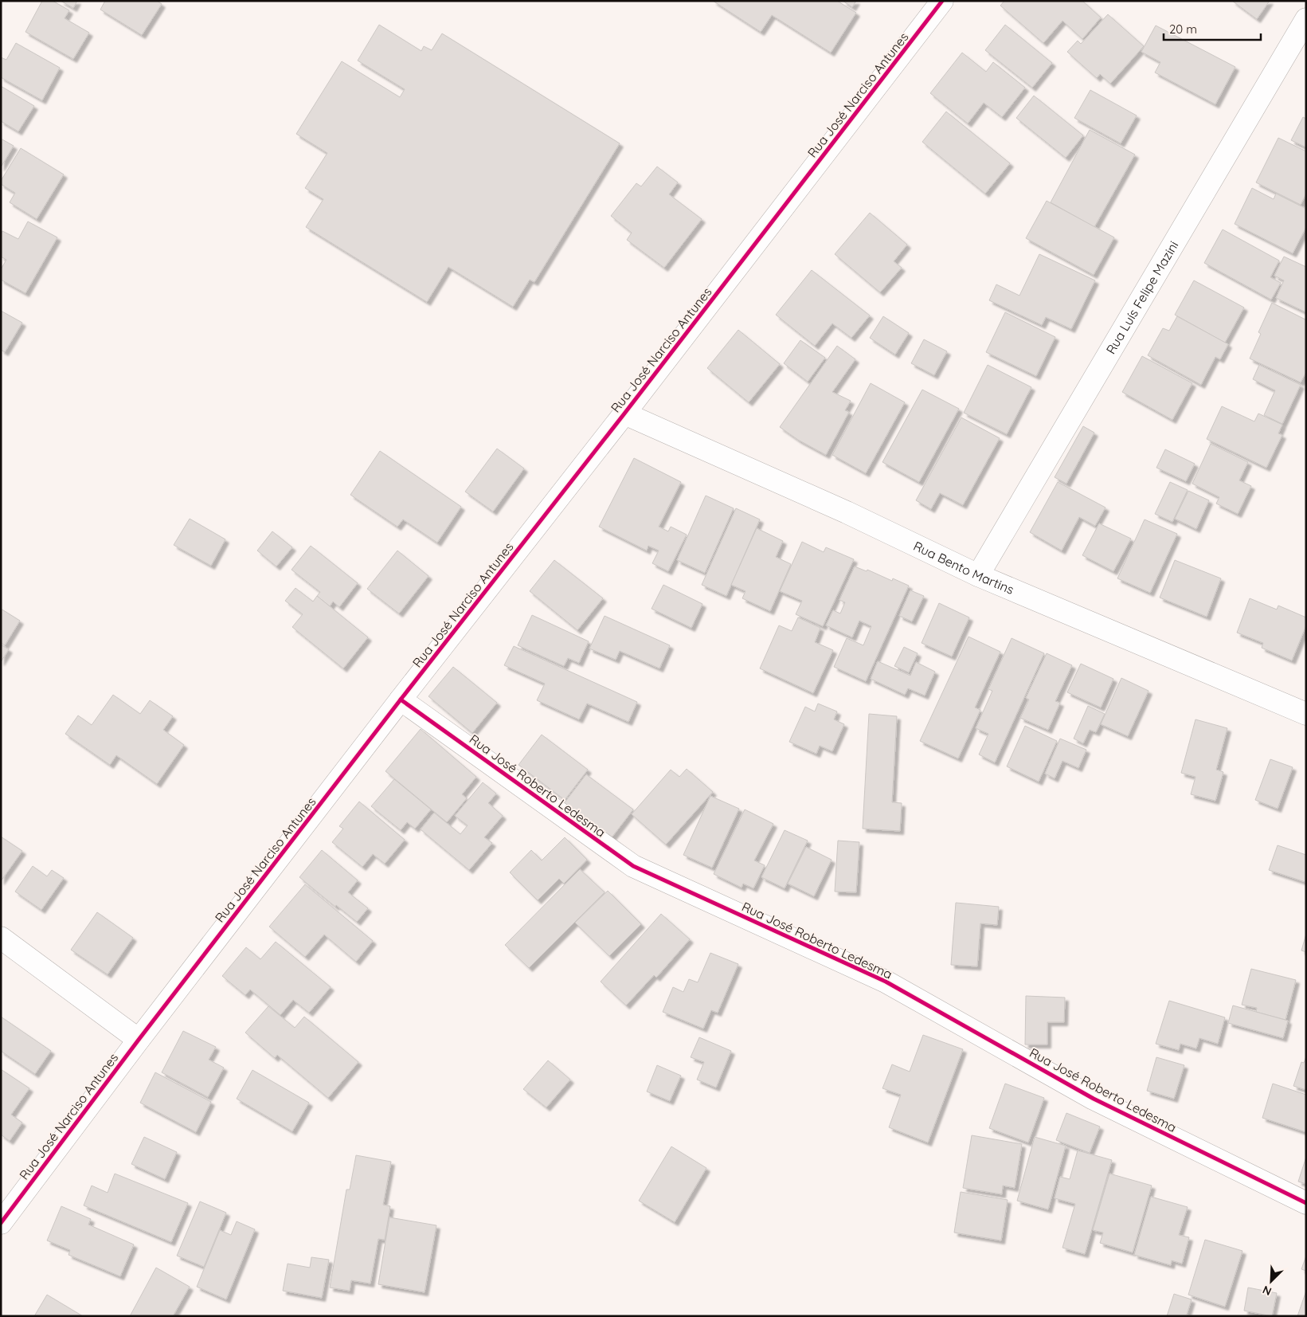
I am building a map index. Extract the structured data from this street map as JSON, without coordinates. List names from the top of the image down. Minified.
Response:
{"streets":{"street":["Rua José Narciso Antunes","Rua Luís Felipe Mazini","Rua Bento Martins","Rua José Roberto Ledesma"]},"crossings":[["Rua José Narciso Antunes","Rua Bento Martins"],["Rua José Narciso Antunes","Rua José Roberto Ledesma"],["Rua Luís Felipe Mazini","Rua Bento Martins"]],"scale_bar":"20 m","north":"bottom left"}
